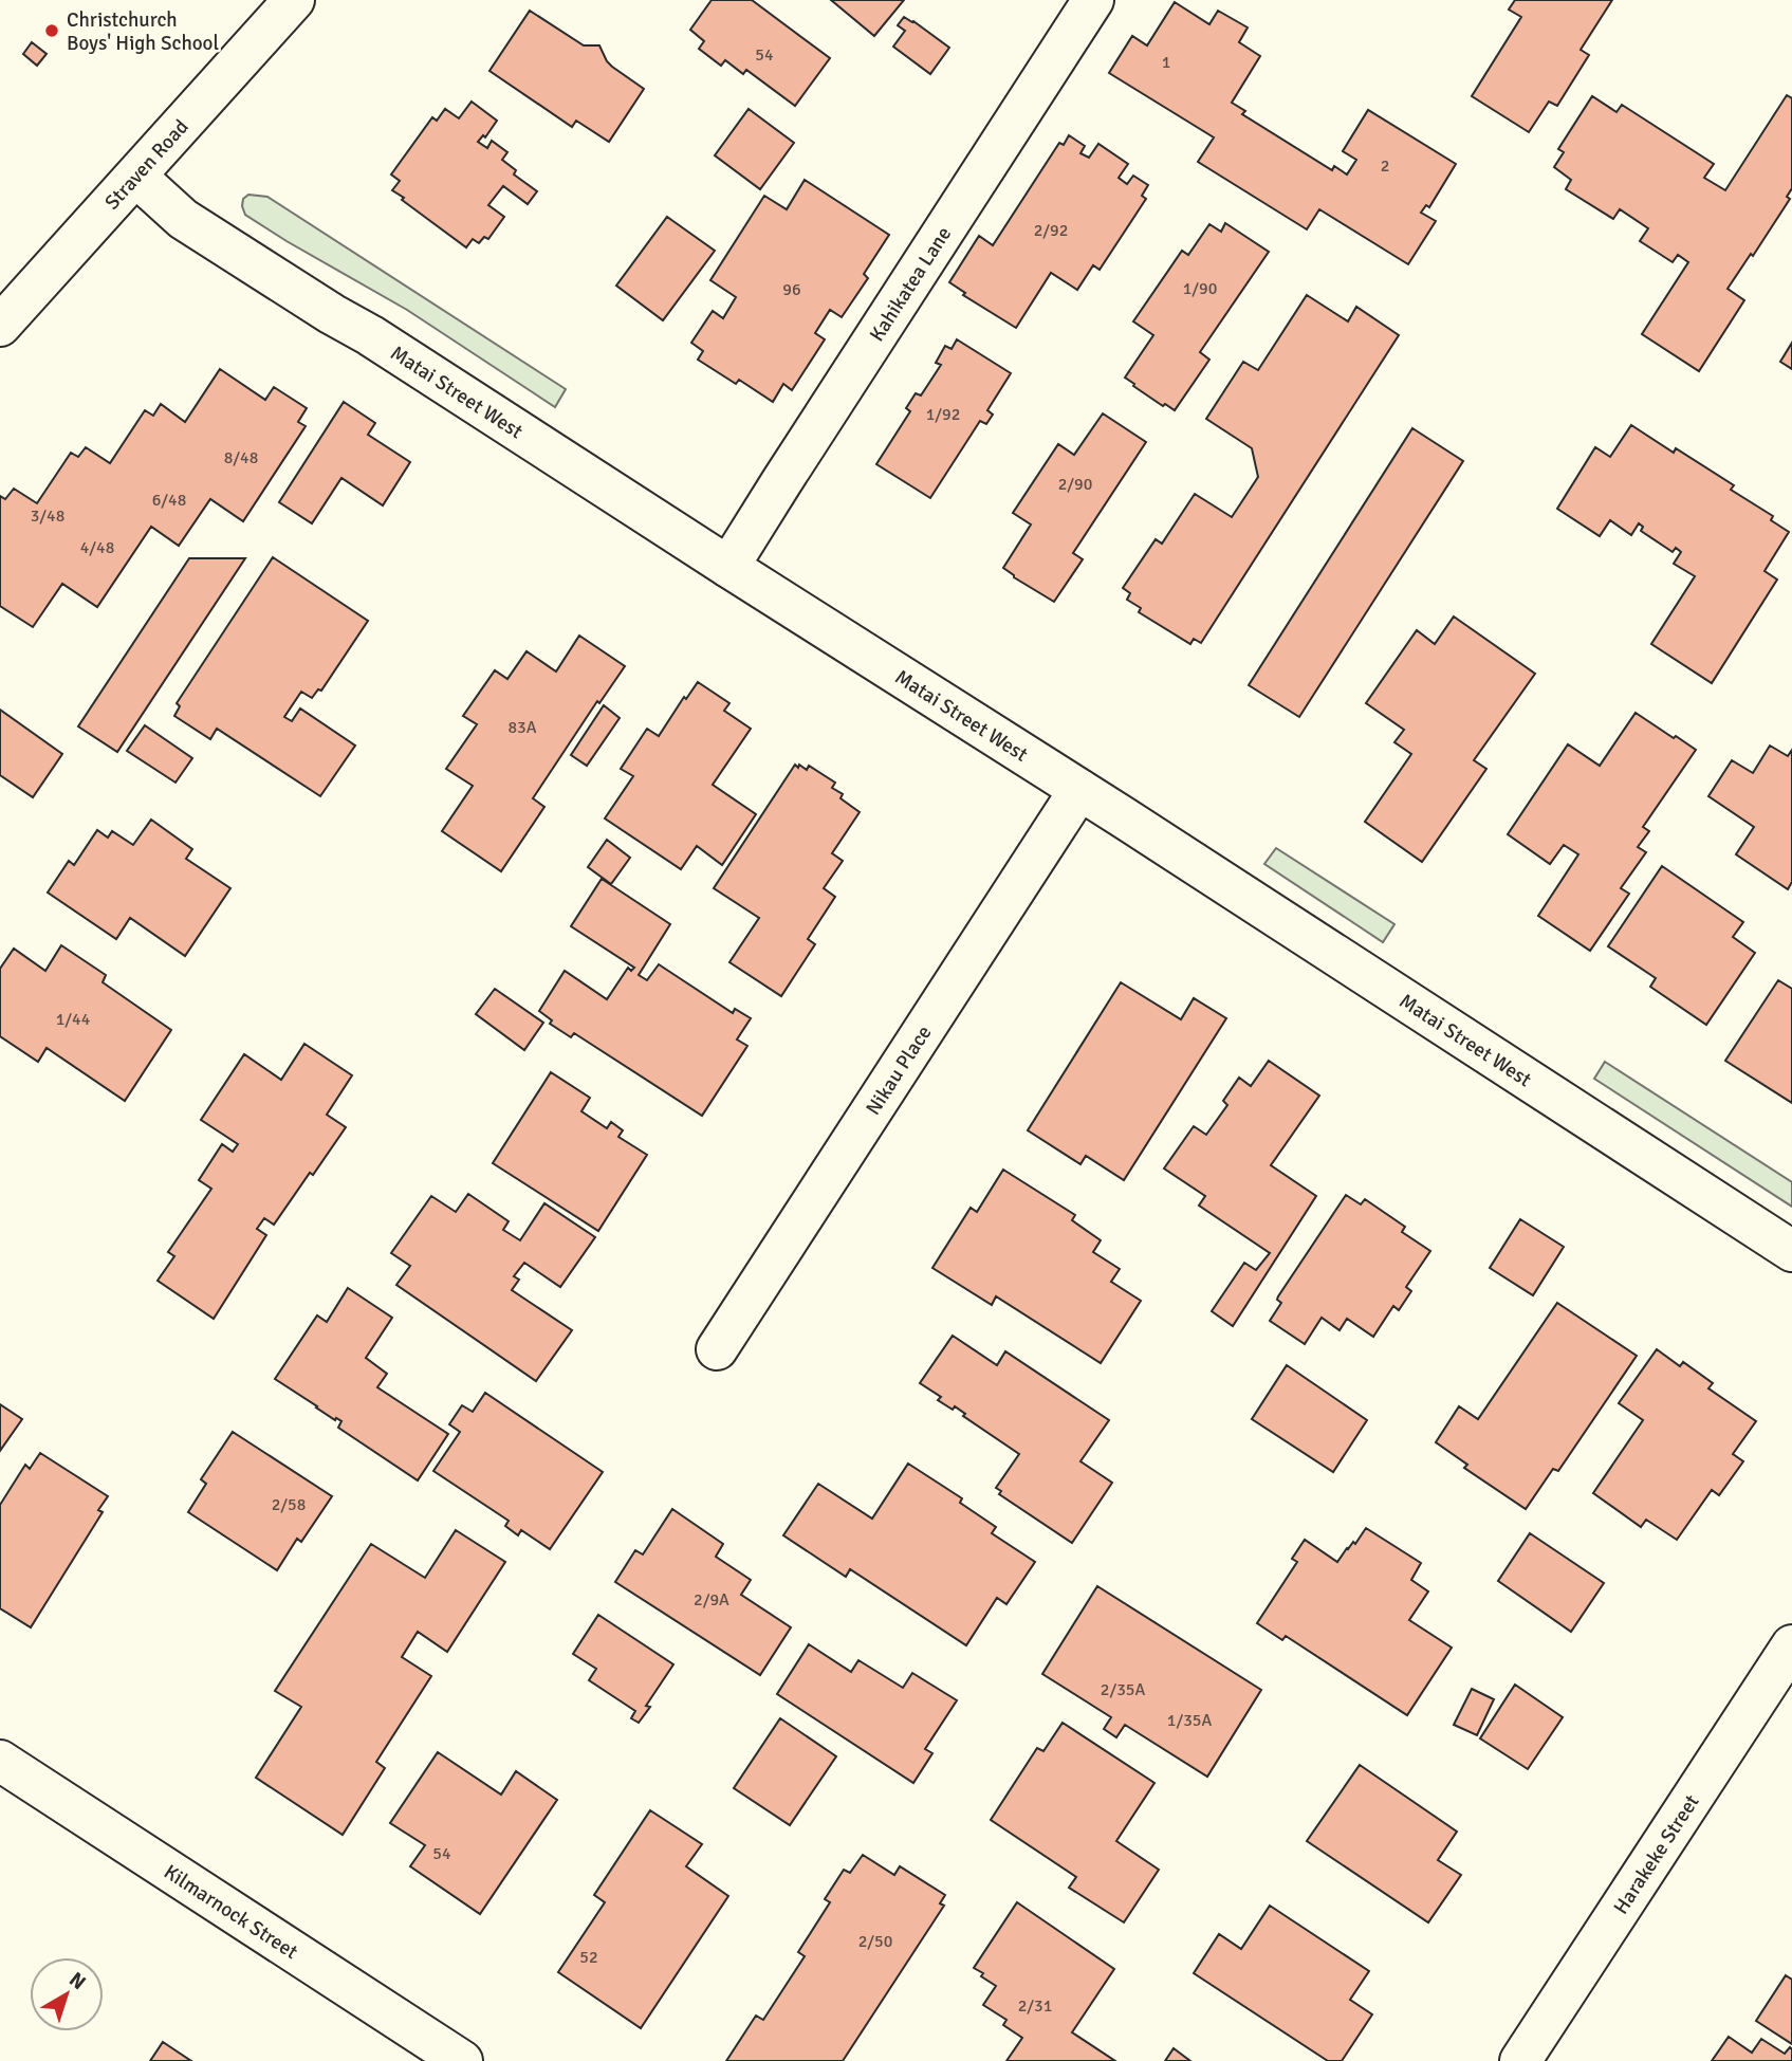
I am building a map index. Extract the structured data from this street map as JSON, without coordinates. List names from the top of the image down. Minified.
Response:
{"streets":{"street":["Straven Road","Kahikatea Lane","Matai Street West","Nikau Place","Harakeke Street","Kilmarnock Street"]},"crossings":[["Straven Road","Matai Street West"],["Kahikatea Lane","Matai Street West"],["Matai Street West","Nikau Place"]],"places":["Christchurch Boys' High School"],"house_numbers":["54","1","2","2/92","1/90","96","1/92","8/48","2/90","6/48","3/48","4/48","83A","1/44","2/58","2/9A","2/35A","1/35A","54","2/50","52","2/31"],"north":"top right"}
